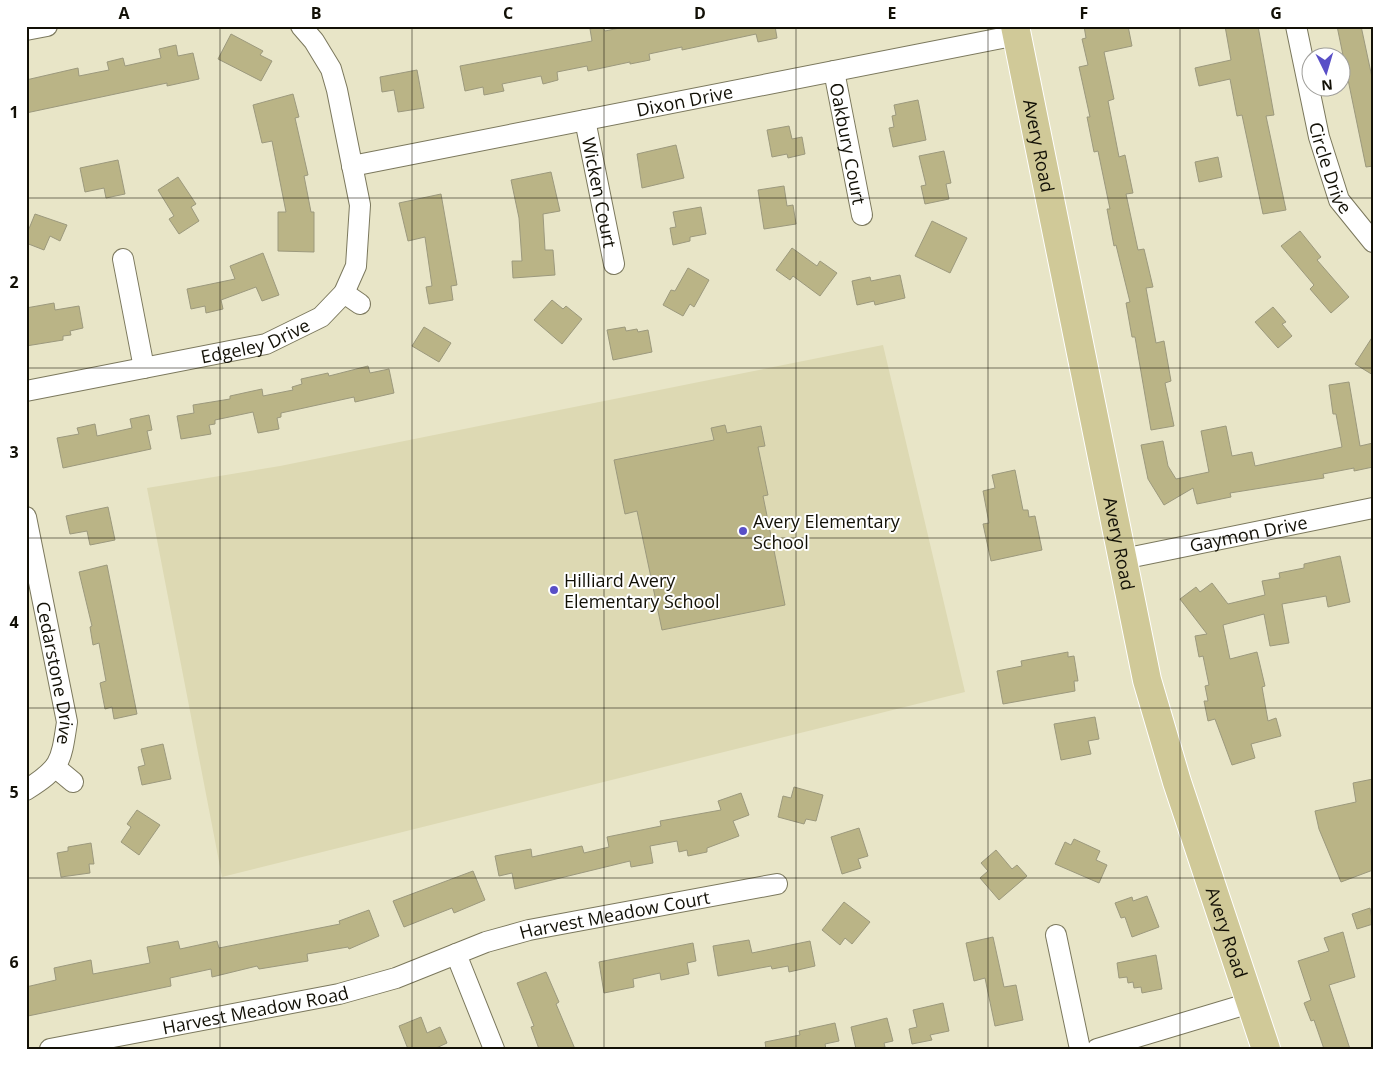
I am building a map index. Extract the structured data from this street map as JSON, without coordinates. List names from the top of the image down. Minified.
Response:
{"streets":{"main road":["Avery Road"],"street":["Dixon Drive","Oakbury Court","Circle Drive","Wicken Court","Edgeley Drive","Gaymon Drive","Cedarstone Drive","Harvest Meadow Court","Harvest Meadow Road"]},"crossings":[["Dixon Drive","Oakbury Court"],["Dixon Drive","Avery Road"],["Dixon Drive","Wicken Court"],["Dixon Drive","Edgeley Drive"],["Avery Road","Gaymon Drive"],["Harvest Meadow Court","Harvest Meadow Road"]],"places":["Avery Elementary School","Hilliard Avery Elementary School"],"north":"bottom","grid":{"columns":["A","B","C","D","E","F","G"],"rows":["1","2","3","4","5","6"]}}
